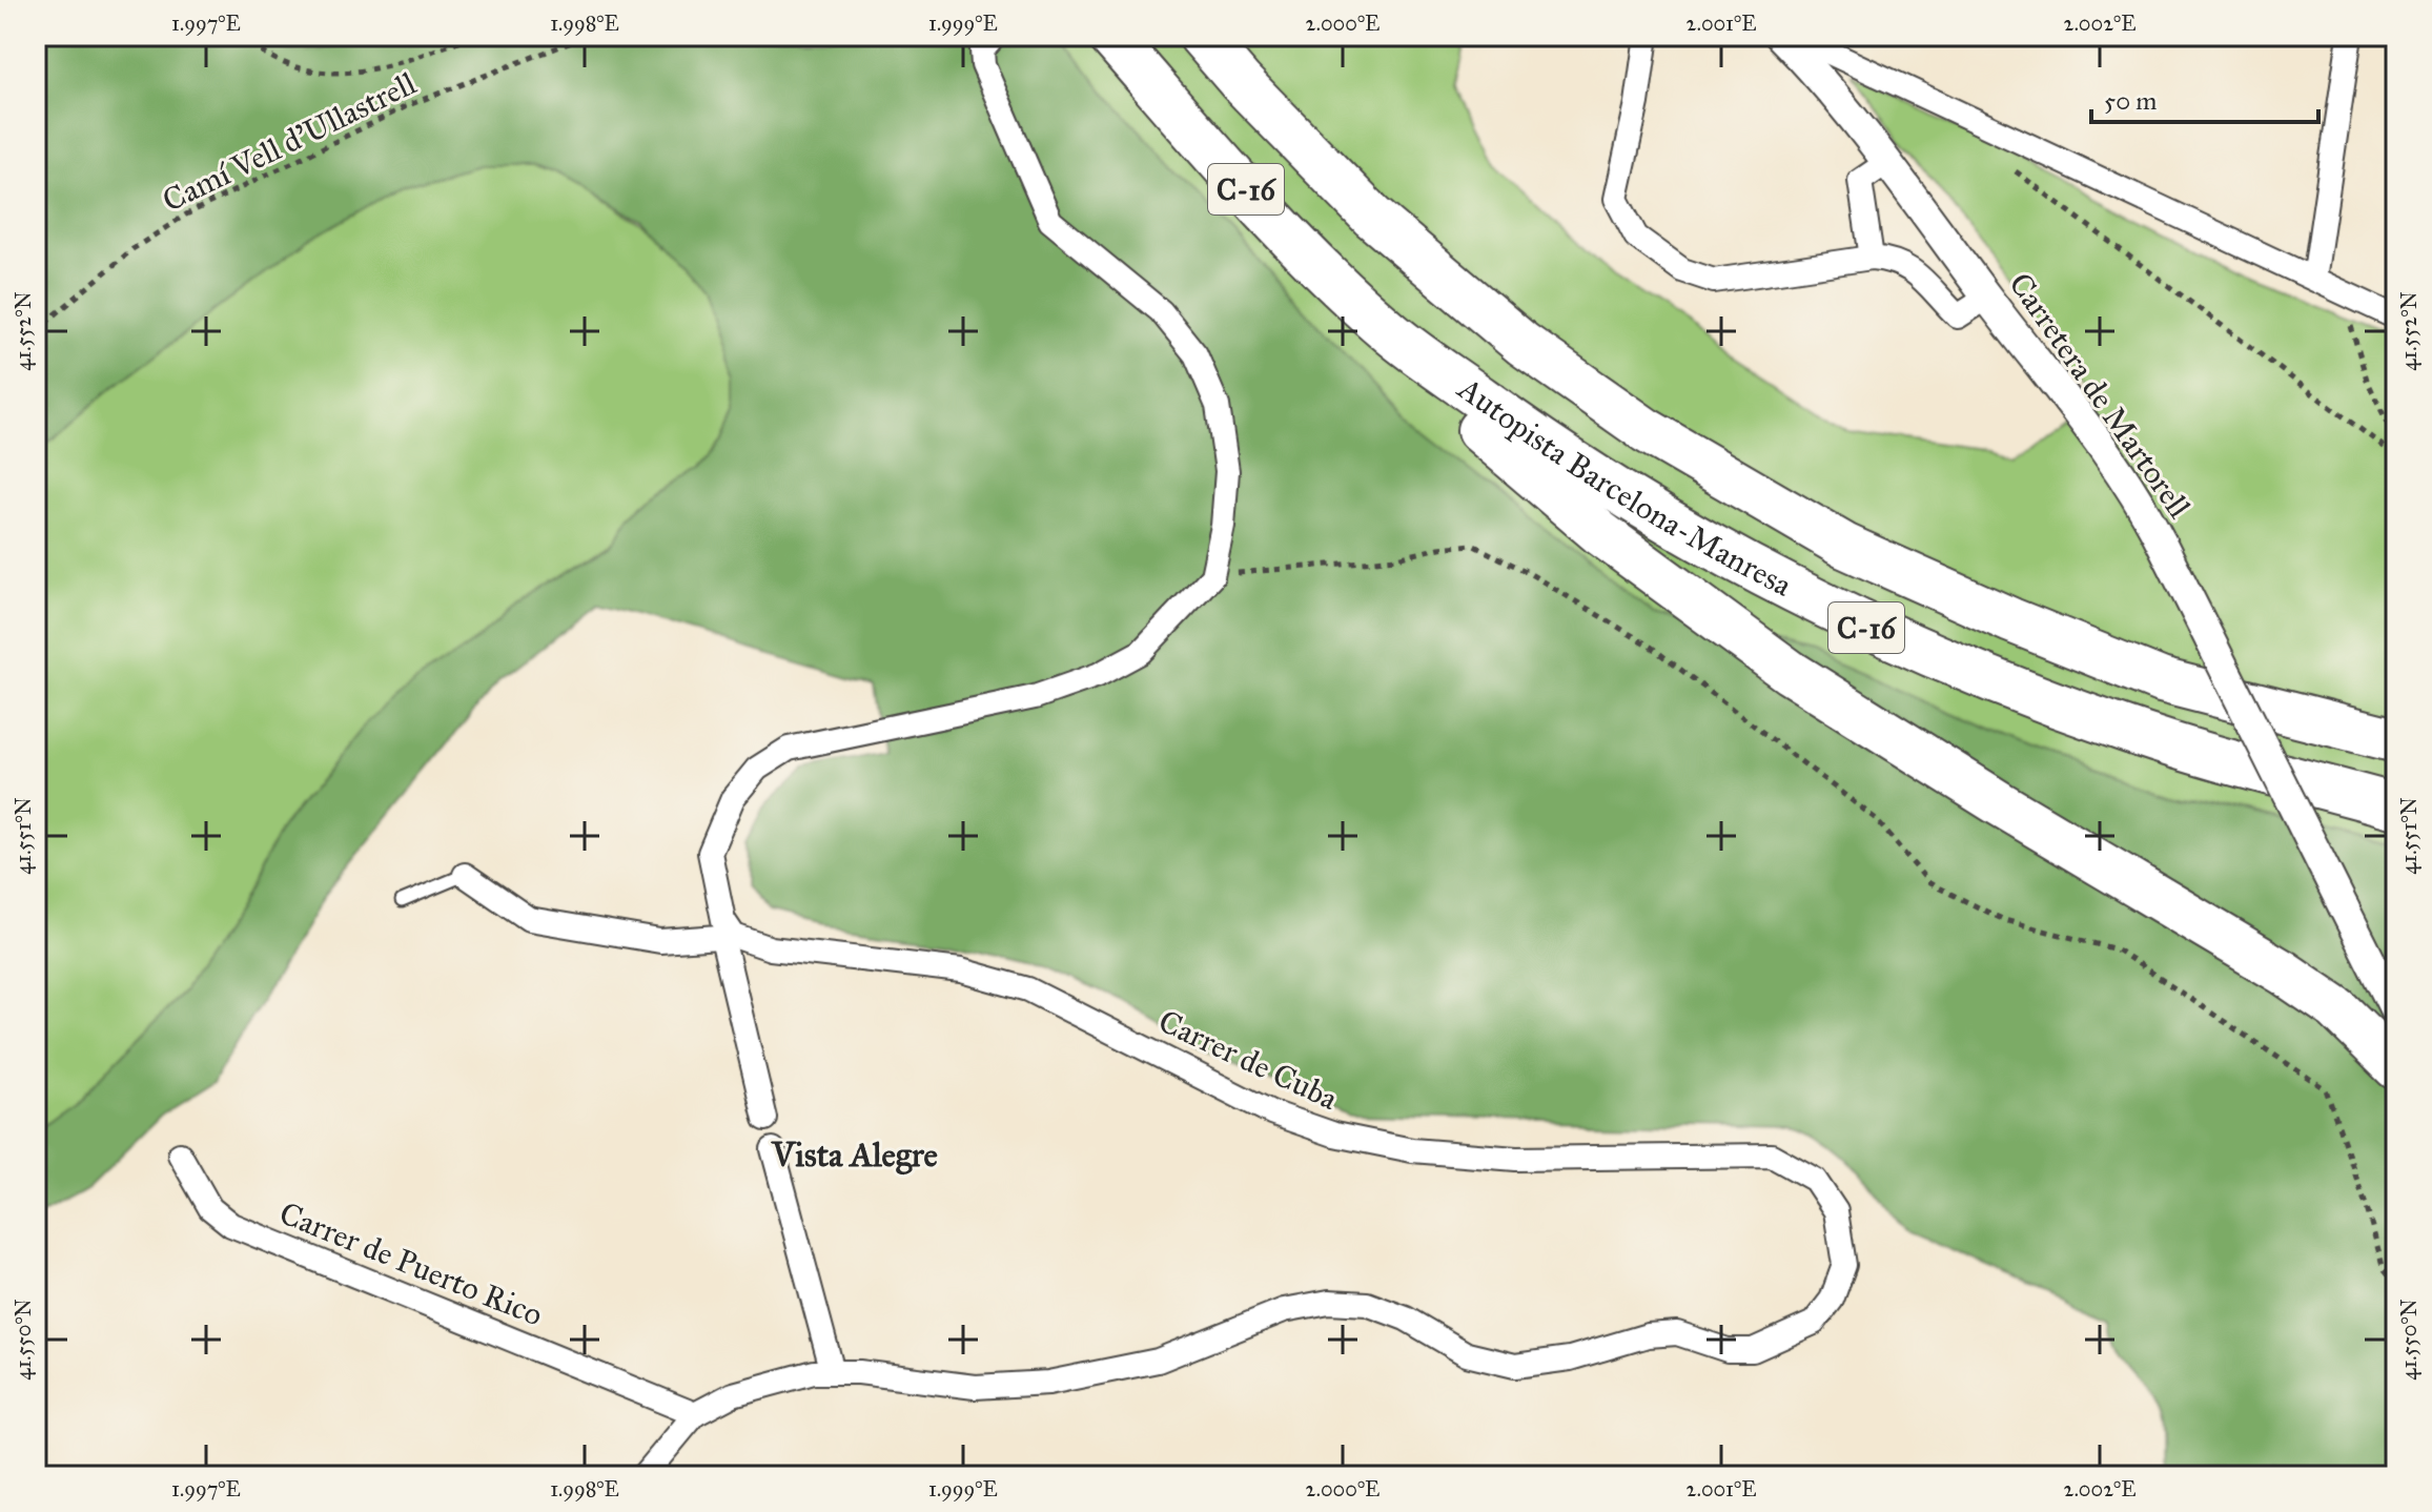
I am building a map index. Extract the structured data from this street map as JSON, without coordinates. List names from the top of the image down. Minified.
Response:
{"streets":{"highway":["C-16","Autopista Barcelona-Manresa"],"street":["Carretera de Martorell","Carrer de Cuba","Carrer de Puerto Rico"],"path":["Camí Vell d'Ullastrell"]},"crossings":[["Carrer de Cuba","Carrer de Puerto Rico"]],"districts":["Vista Alegre"],"scale_bar":"50 m","coordinates":["1.997°E","1.998°E","1.999°E","2.000°E","2.001°E","2.002°E","41.552°N","41.551°N","41.550°N"]}
